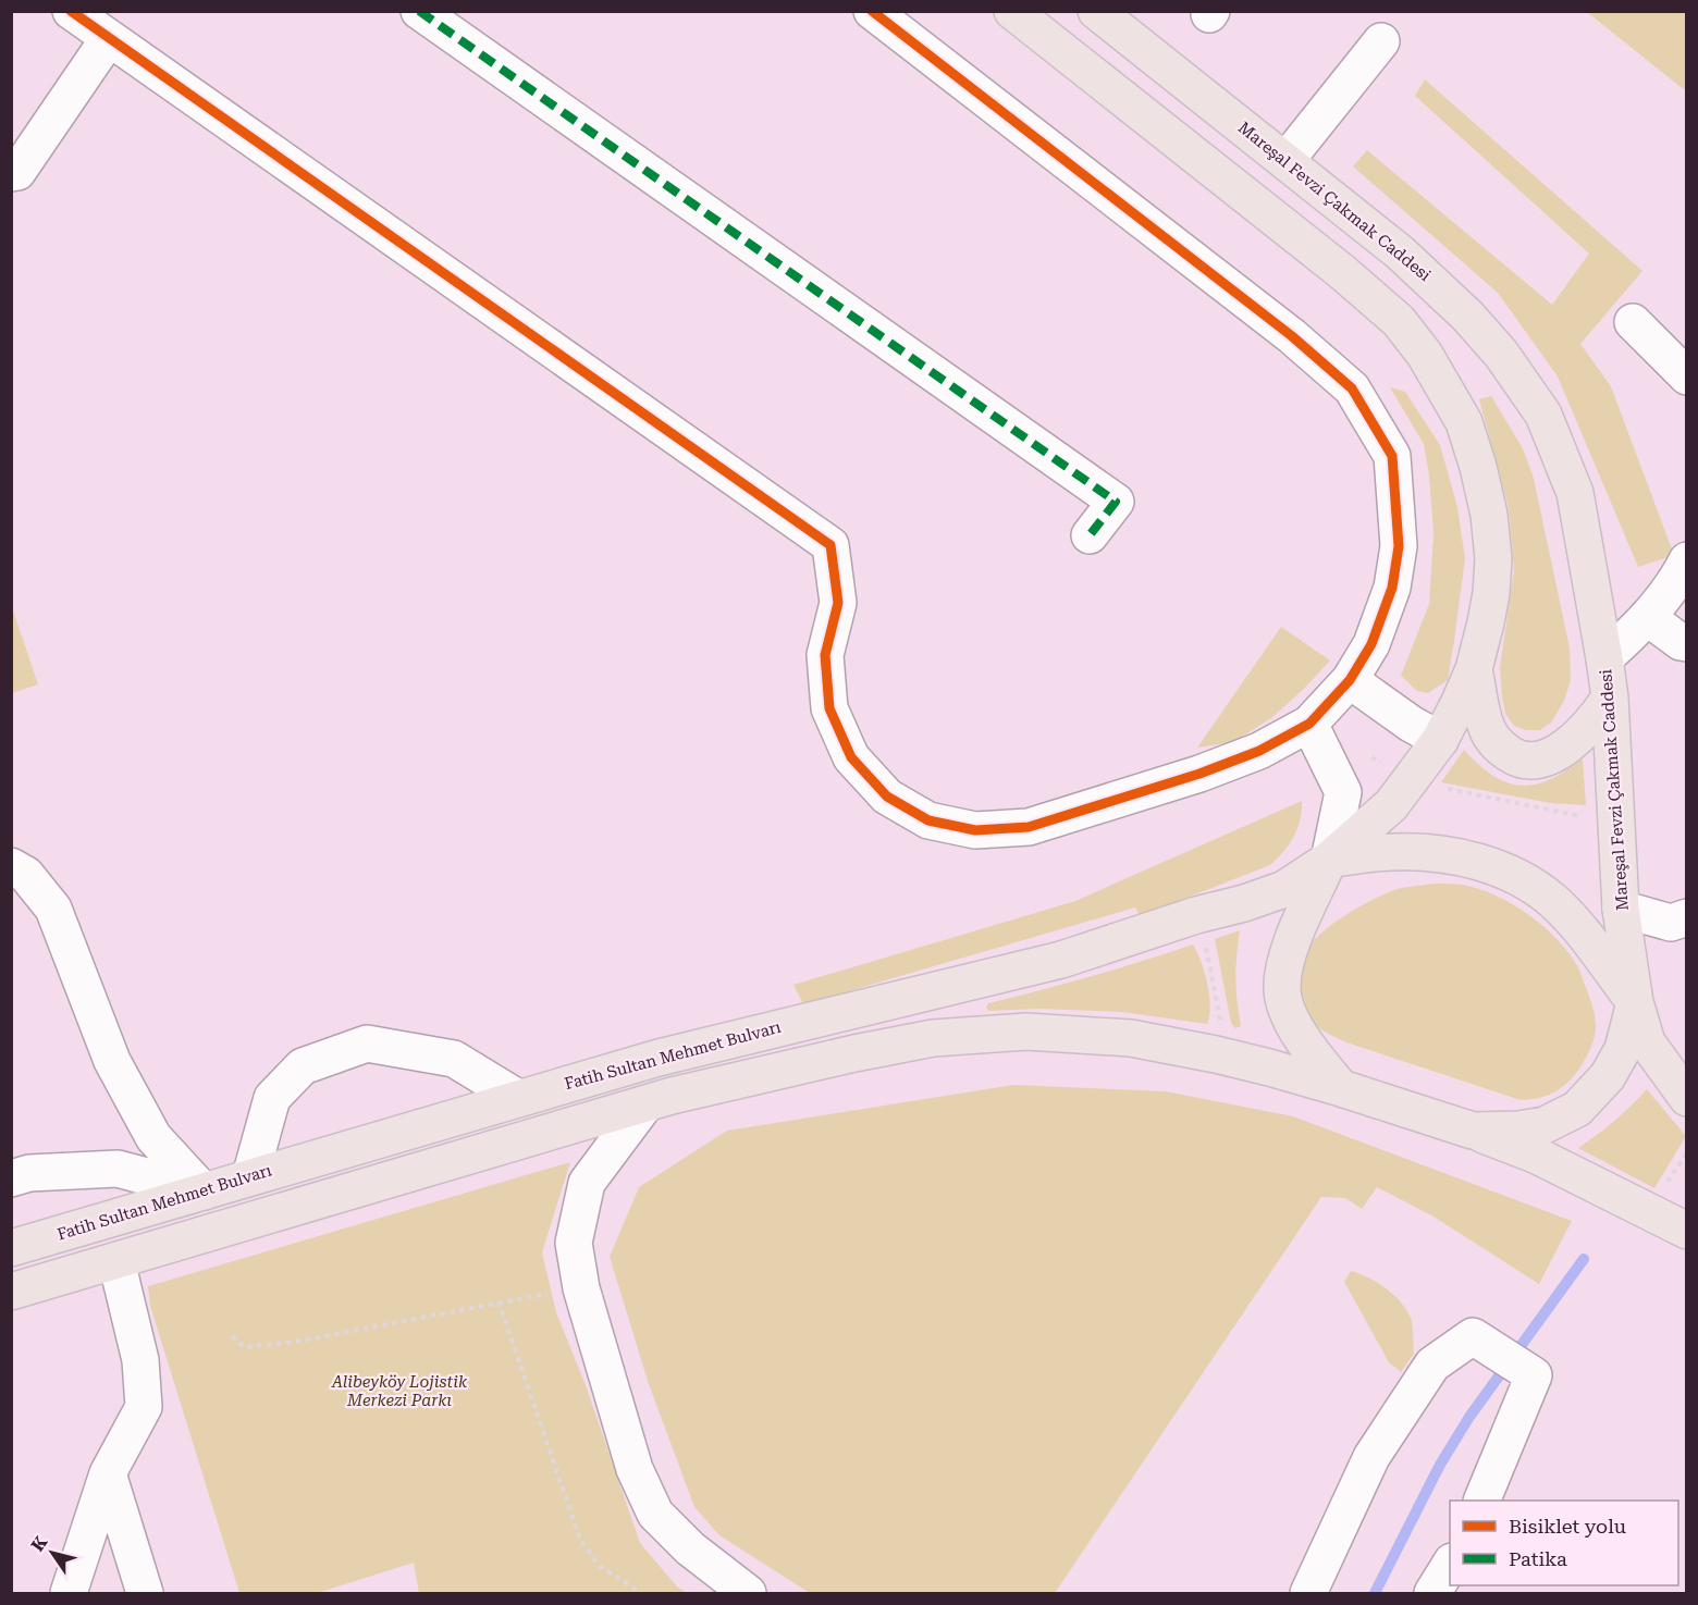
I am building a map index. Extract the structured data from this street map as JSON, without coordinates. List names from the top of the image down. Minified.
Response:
{"streets":{"main road":["Mareşal Fevzi Çakmak Caddesi","Fatih Sultan Mehmet Bulvarı"]},"parks":["Alibeyköy Lojistik Merkezi Parkı"],"legend":["Bisiklet yolu","Patika"],"north":"top left"}
